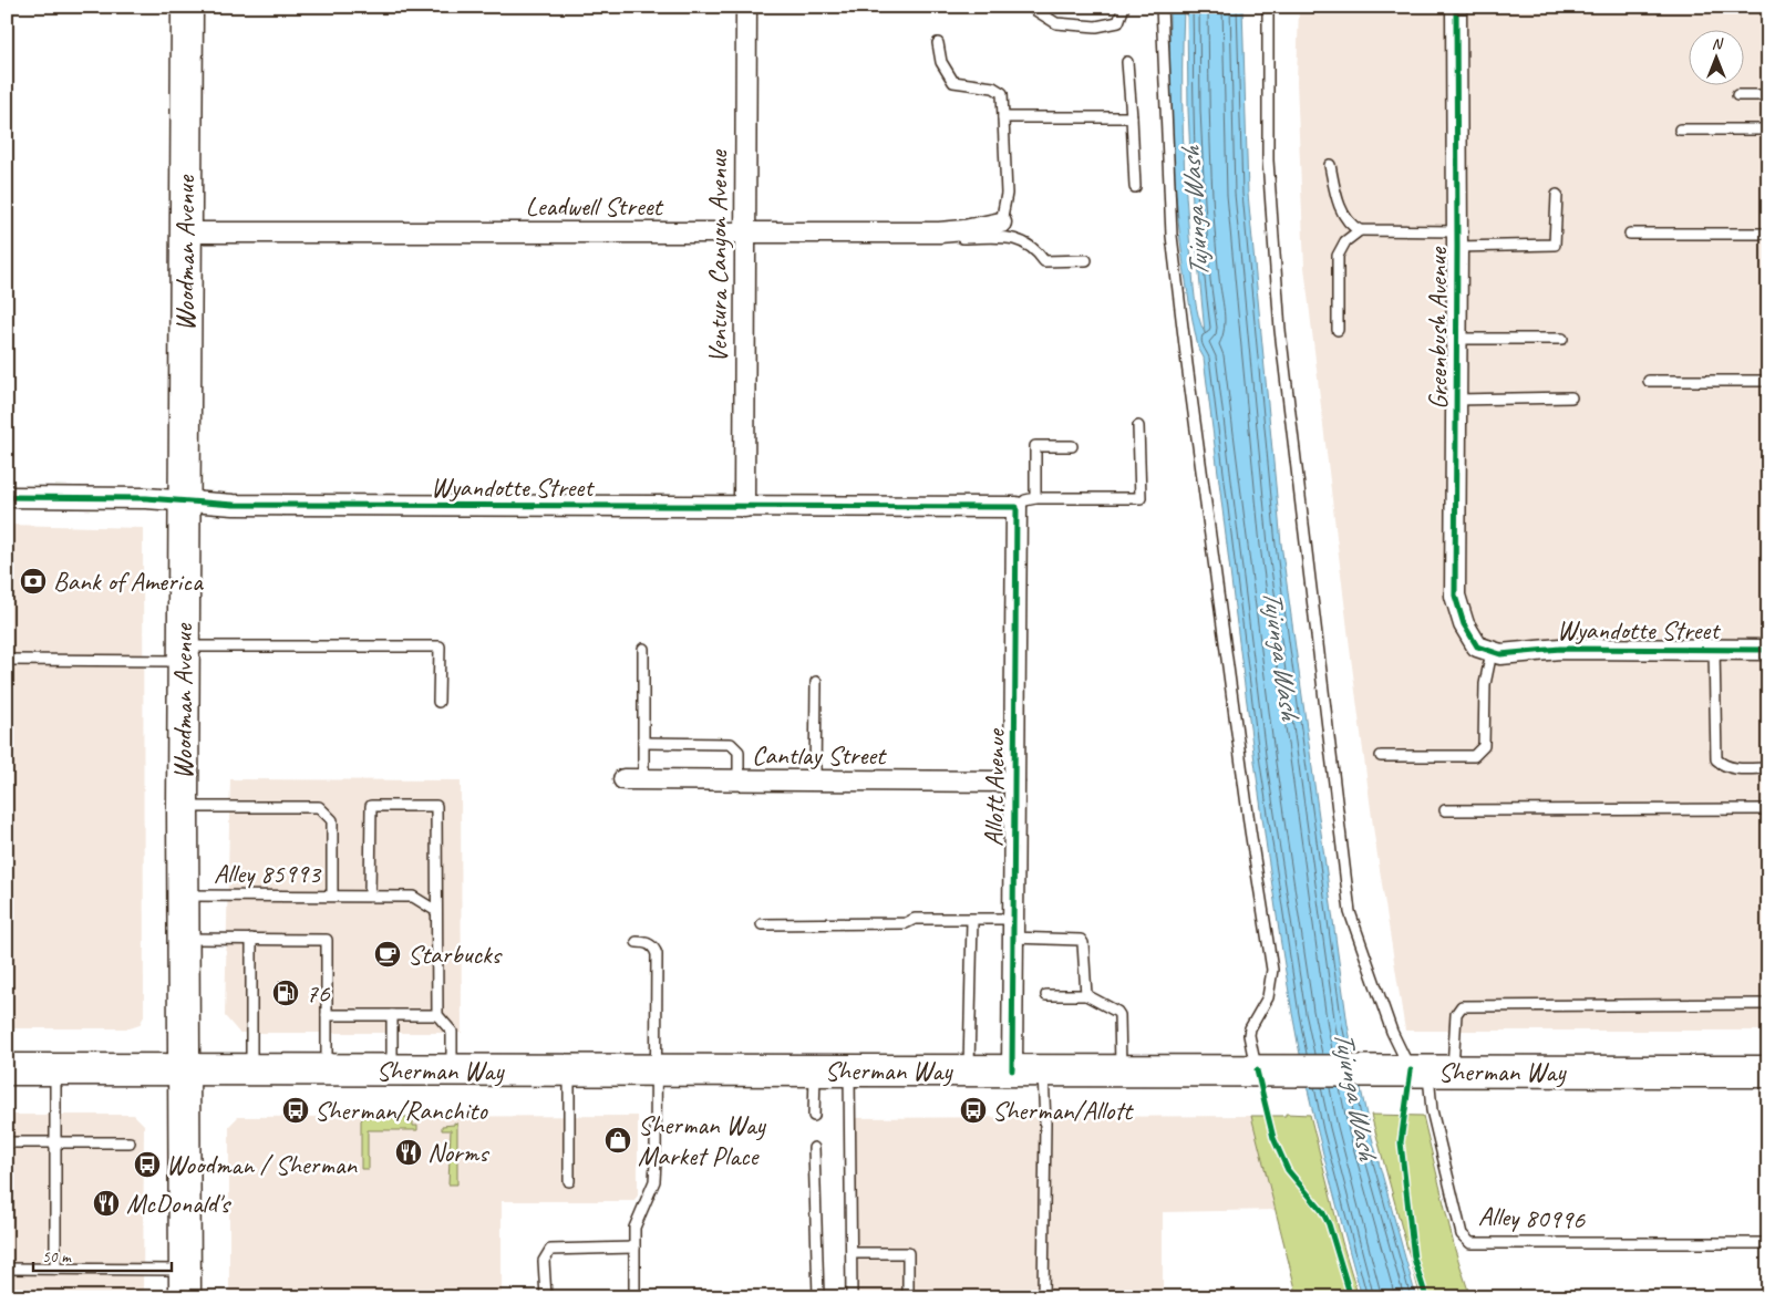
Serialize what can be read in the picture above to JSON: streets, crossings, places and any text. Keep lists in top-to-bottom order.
{
  "streets": {
    "main road": ["Woodman Avenue", "Sherman Way"],
    "street": [
      "Leadwell Street",
      "Ventura Canyon Avenue",
      "Greenbush Avenue",
      "Wyandotte Street",
      "Cantlay Street",
      "Allott Avenue"
    ],
    "lane": ["Alley 85993", "Alley 80996"]
  },
  "crossings": [
    ["Leadwell Street", "Woodman Avenue"],
    ["Leadwell Street", "Ventura Canyon Avenue"],
    ["Woodman Avenue", "Wyandotte Street"],
    ["Woodman Avenue", "Alley 85993"],
    ["Woodman Avenue", "Sherman Way"],
    ["Ventura Canyon Avenue", "Wyandotte Street"],
    ["Greenbush Avenue", "Wyandotte Street"],
    ["Wyandotte Street", "Allott Avenue"],
    ["Cantlay Street", "Allott Avenue"],
    ["Allott Avenue", "Sherman Way"],
    ["Sherman Way", "Alley 80996"]
  ],
  "water": ["Tujunga Wash"],
  "places": {
    "bank": ["Bank of America"],
    "cafe": ["Starbucks"],
    "fuel station": ["76"],
    "bus stop": ["Sherman/Ranchito", "Sherman/Allott", "Woodman / Sherman"],
    "shop": ["Sherman Way Market Place"],
    "restaurant": ["Norms", "McDonald's"]
  },
  "scale_bar": "50 m",
  "north": "top"
}
